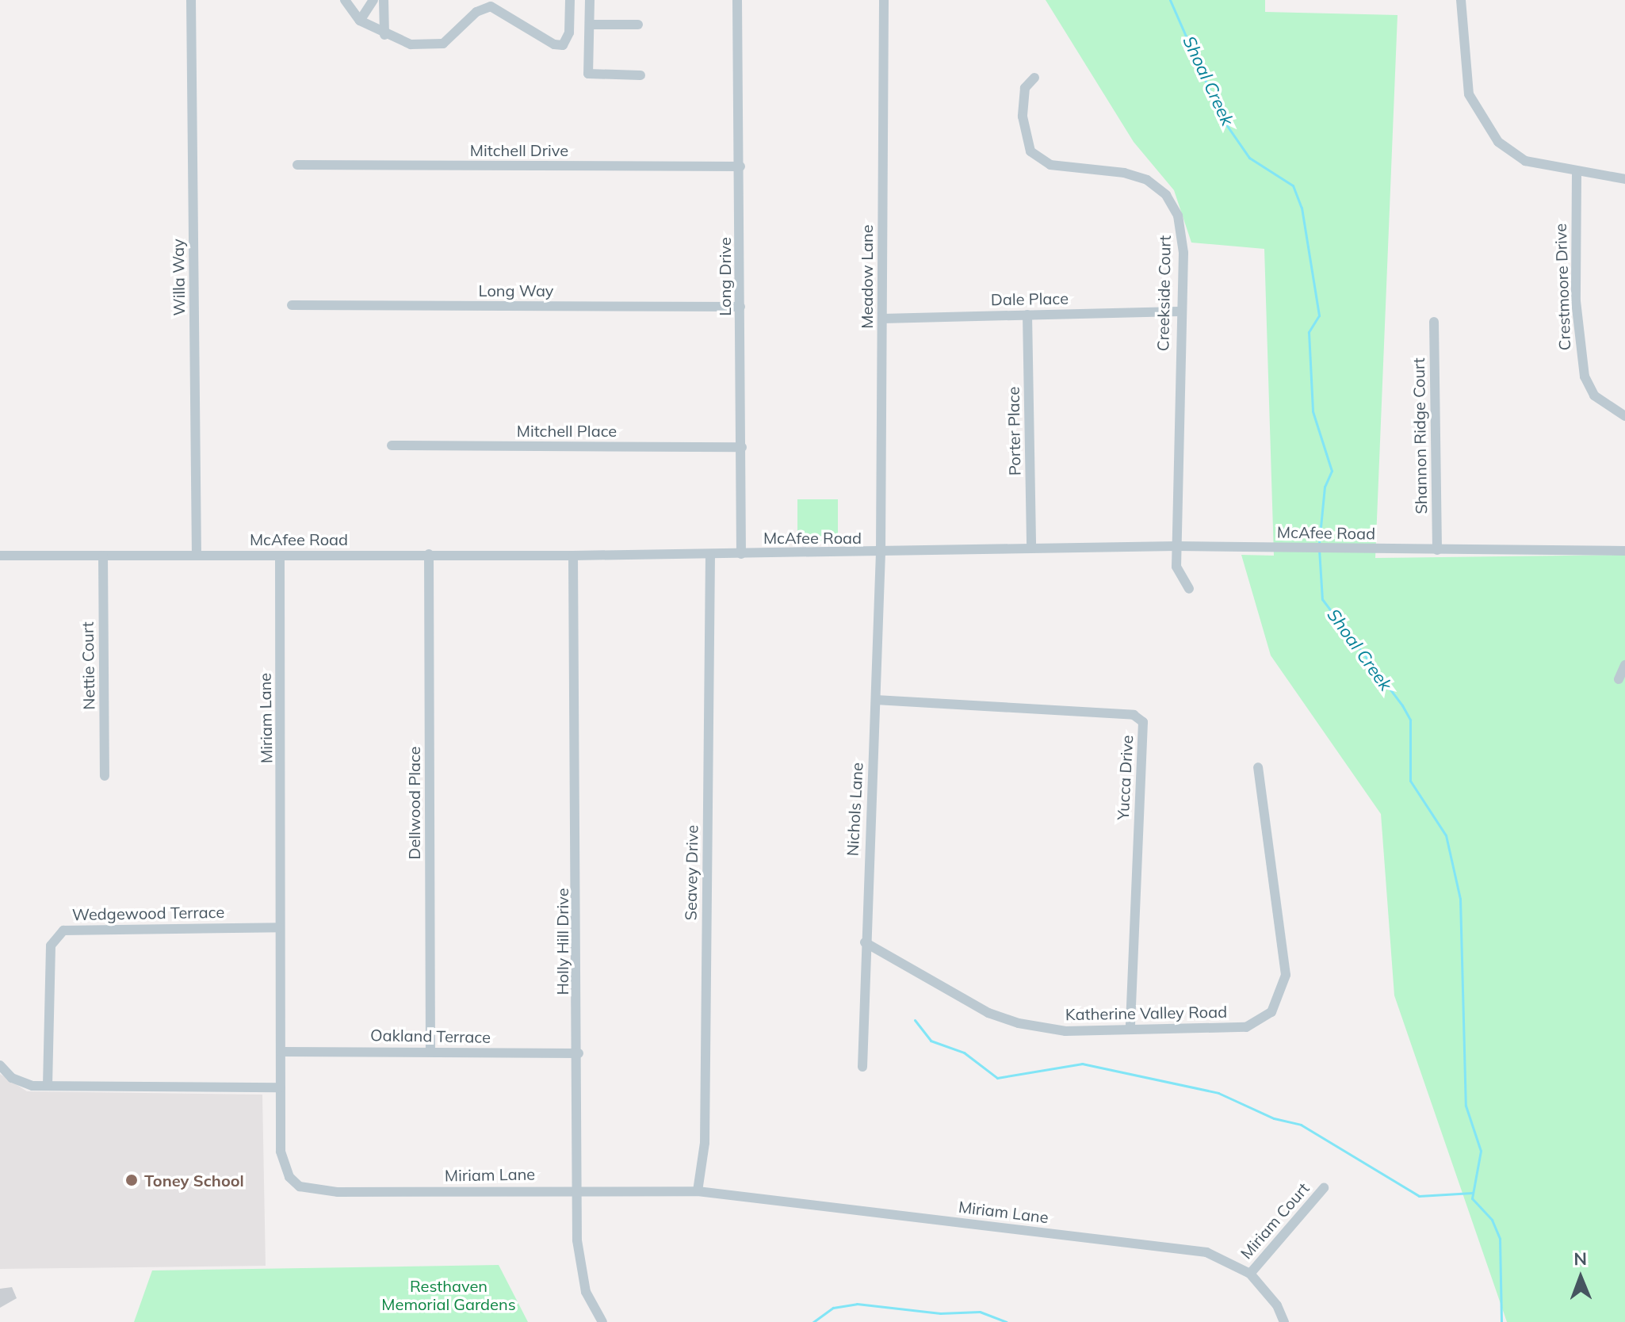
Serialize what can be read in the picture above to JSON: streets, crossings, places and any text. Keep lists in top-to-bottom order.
{
  "streets": {
    "street": [
      "Mitchell Drive",
      "Long Drive",
      "Meadow Lane",
      "Willa Way",
      "Crestmoore Drive",
      "Long Way",
      "Creekside Court",
      "Dale Place",
      "Mitchell Place",
      "Porter Place",
      "Shannon Ridge Court",
      "McAfee Road",
      "Nettie Court",
      "Miriam Lane",
      "Yucca Drive",
      "Dellwood Place",
      "Nichols Lane",
      "Seavey Drive",
      "Wedgewood Terrace",
      "Holly Hill Drive",
      "Katherine Valley Road",
      "Oakland Terrace",
      "Miriam Court"
    ]
  },
  "crossings": [
    ["Mitchell Drive", "Long Drive"],
    ["Long Drive", "Long Way"],
    ["Long Drive", "Mitchell Place"],
    ["Long Drive", "McAfee Road"],
    ["Meadow Lane", "Dale Place"],
    ["Meadow Lane", "McAfee Road"],
    ["Meadow Lane", "Nichols Lane"],
    ["Willa Way", "McAfee Road"],
    ["Creekside Court", "Dale Place"],
    ["Creekside Court", "McAfee Road"],
    ["Dale Place", "Porter Place"],
    ["Porter Place", "McAfee Road"],
    ["Shannon Ridge Court", "McAfee Road"],
    ["McAfee Road", "Nettie Court"],
    ["McAfee Road", "Miriam Lane"],
    ["McAfee Road", "Dellwood Place"],
    ["McAfee Road", "Nichols Lane"],
    ["McAfee Road", "Seavey Drive"],
    ["McAfee Road", "Holly Hill Drive"],
    ["Miriam Lane", "Seavey Drive"],
    ["Miriam Lane", "Wedgewood Terrace"],
    ["Miriam Lane", "Holly Hill Drive"],
    ["Miriam Lane", "Oakland Terrace"],
    ["Miriam Lane", "Miriam Court"],
    ["Yucca Drive", "Nichols Lane"],
    ["Yucca Drive", "Katherine Valley Road"],
    ["Dellwood Place", "Oakland Terrace"],
    ["Nichols Lane", "Katherine Valley Road"],
    ["Holly Hill Drive", "Oakland Terrace"]
  ],
  "water": ["Shoal Creek"],
  "parks": ["Resthaven Memorial Gardens"],
  "places": ["Toney School"],
  "north": "top"
}
